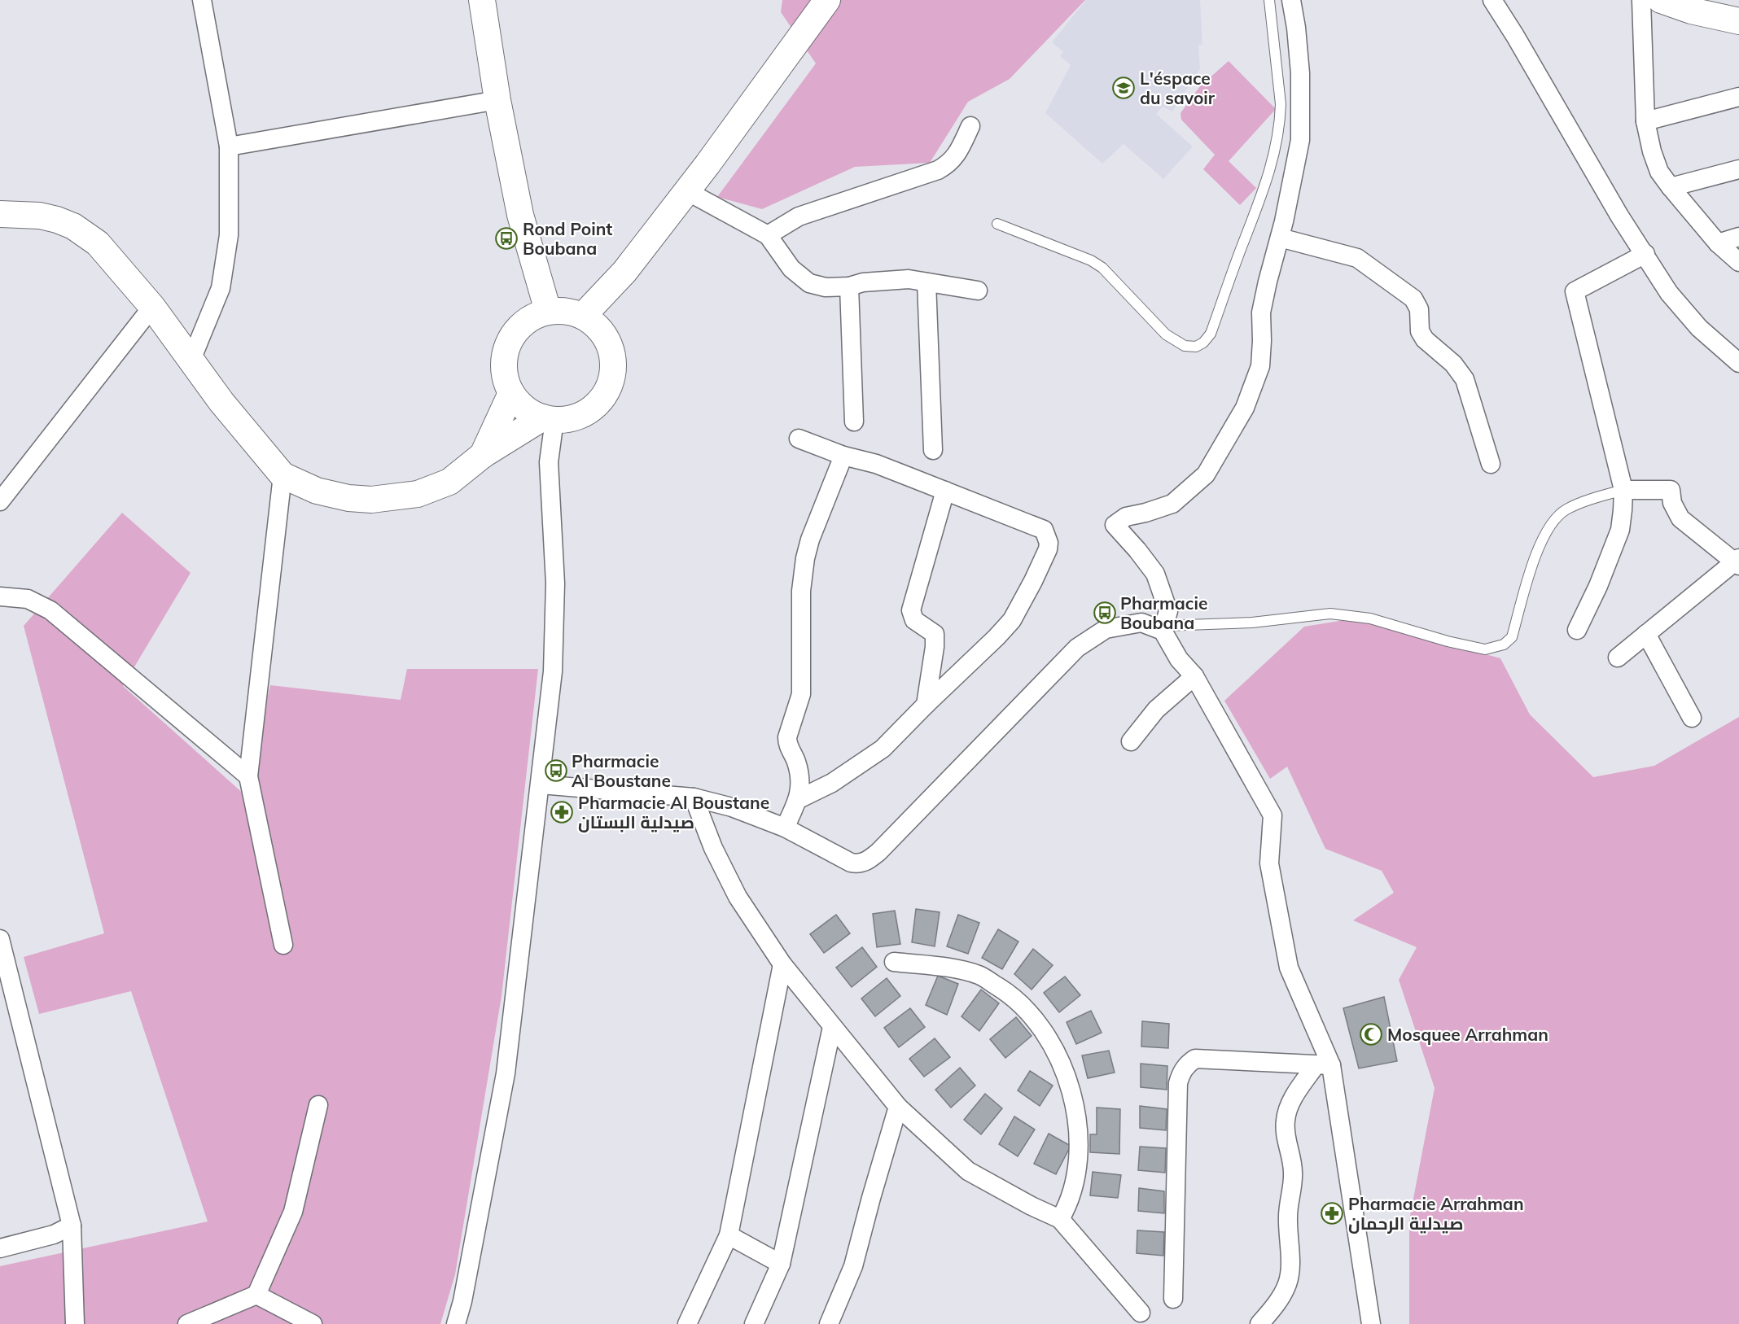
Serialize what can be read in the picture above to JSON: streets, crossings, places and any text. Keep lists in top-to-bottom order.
{
  "places": {
    "school or university": ["L'éspace du savoir"],
    "bus stop": ["Rond Point Boubana", "Pharmacie Boubana", "Pharmacie Al Boustane"],
    "pharmacy": ["Pharmacie Al Boustane صيدلية البستان", "Pharmacie Arrahman صيدلية الرحمان"],
    "mosque": ["Mosquee Arrahman"]
  }
}
